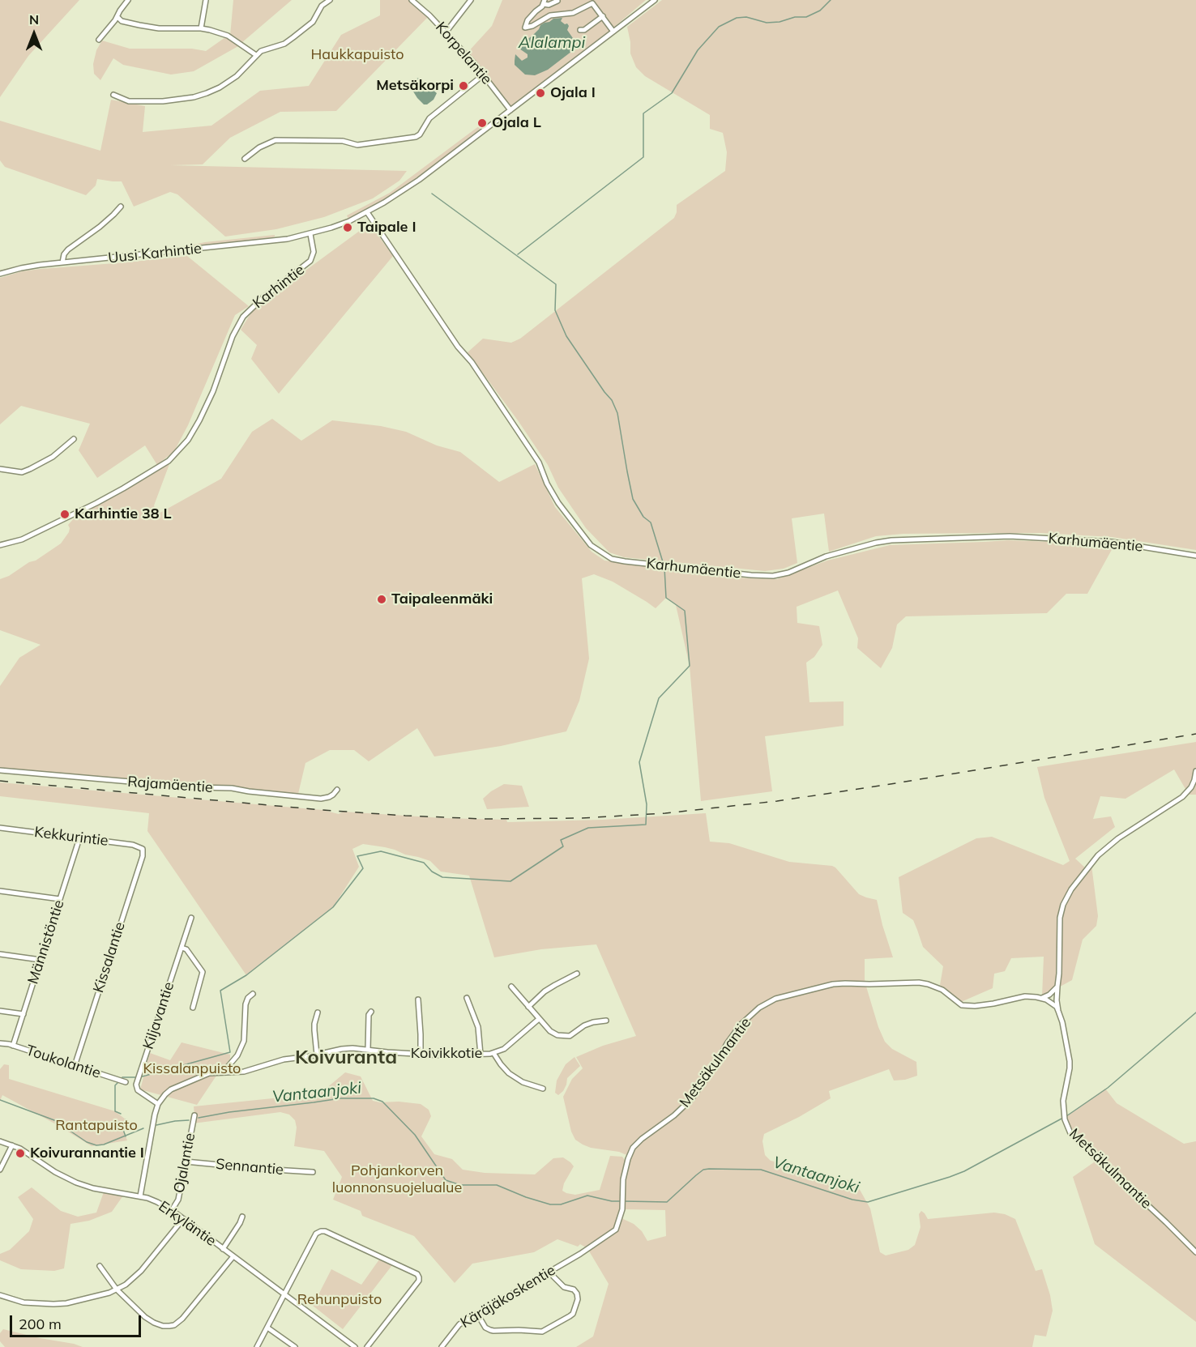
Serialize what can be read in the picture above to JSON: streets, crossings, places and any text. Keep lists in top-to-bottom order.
{
  "streets": {
    "street": [
      "Korpelantie",
      "Uusi Karhintie",
      "Karhintie",
      "Karhumäentie",
      "Rajamäentie",
      "Kekkurintie",
      "Männistöntie",
      "Kissalantie",
      "Kiljavantie",
      "Koivikkotie",
      "Toukolantie",
      "Metsäkulmantie",
      "Ojalantie",
      "Sennantie",
      "Erkyläntie",
      "Käräjäkoskentie"
    ]
  },
  "crossings": [
    ["Uusi Karhintie", "Karhintie"],
    ["Kekkurintie", "Männistöntie"],
    ["Kekkurintie", "Kissalantie"],
    ["Männistöntie", "Toukolantie"],
    ["Kissalantie", "Toukolantie"],
    ["Kiljavantie", "Koivikkotie"],
    ["Metsäkulmantie", "Käräjäkoskentie"],
    ["Ojalantie", "Sennantie"],
    ["Ojalantie", "Erkyläntie"]
  ],
  "districts": ["Koivuranta"],
  "water": ["Alalampi", "Vantaanjoki"],
  "parks": [
    "Haukkapuisto",
    "Kissalanpuisto",
    "Rantapuisto",
    "Pohjankorven luonnonsuojelualue",
    "Rehunpuisto"
  ],
  "places": [
    "Metsäkorpi",
    "Ojala I",
    "Ojala L",
    "Taipale I",
    "Karhintie 38 L",
    "Taipaleenmäki",
    "Koivurannantie I"
  ],
  "scale_bar": "200 m",
  "north": "top"
}
